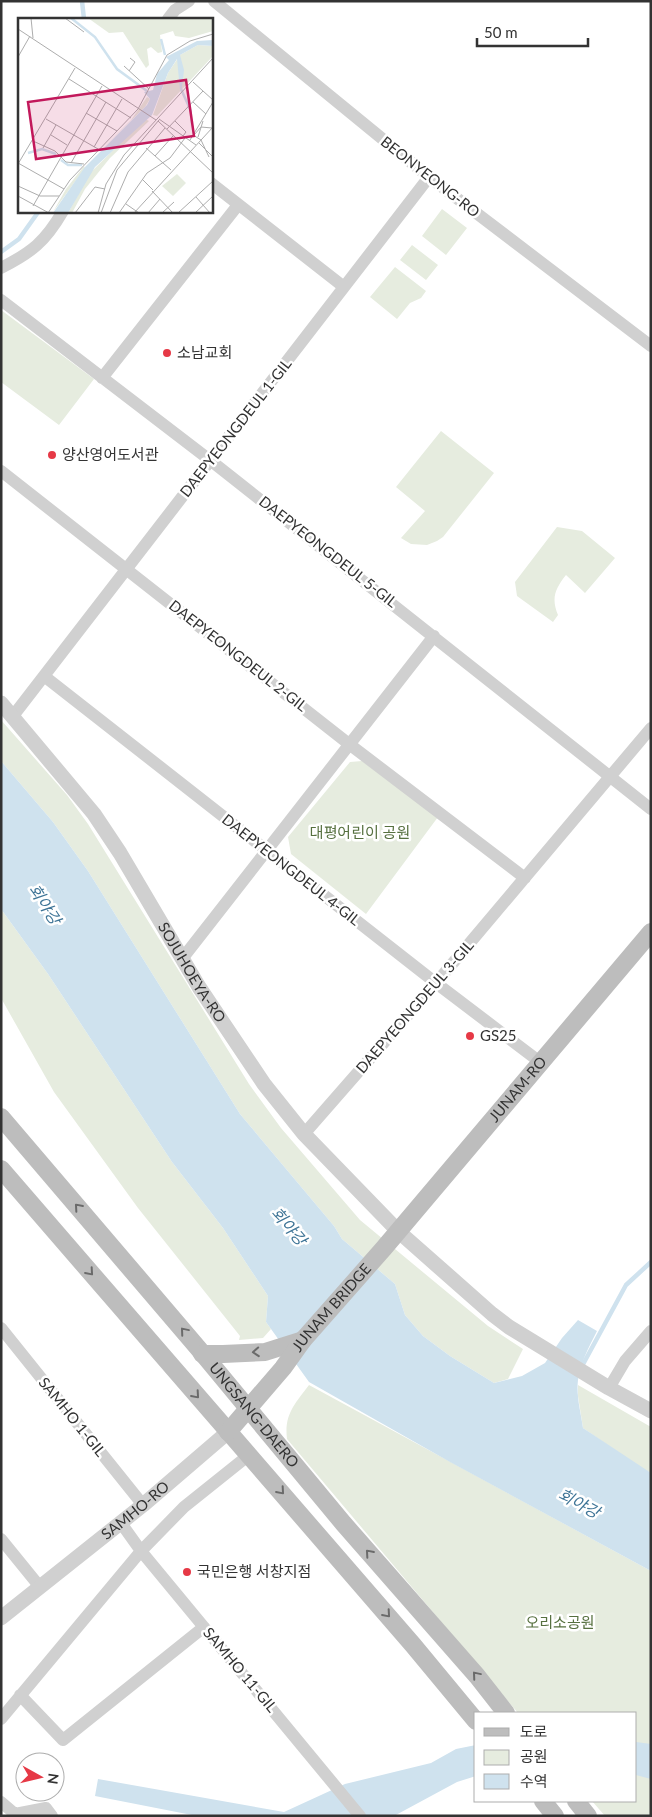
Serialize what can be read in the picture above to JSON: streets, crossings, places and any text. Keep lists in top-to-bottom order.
{
  "streets": {
    "main road": ["JUNAM-RO", "JUNAM BRIDGE", "UNGSANG-DAERO"],
    "street": [
      "BEONYEONG-RO",
      "DAEPYEONGDEUL 1-GIL",
      "DAEPYEONGDEUL 5-GIL",
      "DAEPYEONGDEUL 2-GIL",
      "DAEPYEONGDEUL 4-GIL",
      "SOJUHOEYA-RO",
      "DAEPYEONGDEUL 3-GIL",
      "SAMHO 1-GIL",
      "SAMHO-RO",
      "SAMHO 11-GIL"
    ]
  },
  "crossings": [
    ["BEONYEONG-RO", "DAEPYEONGDEUL 1-GIL"],
    ["DAEPYEONGDEUL 1-GIL", "DAEPYEONGDEUL 5-GIL"],
    ["DAEPYEONGDEUL 1-GIL", "DAEPYEONGDEUL 2-GIL"],
    ["DAEPYEONGDEUL 1-GIL", "DAEPYEONGDEUL 4-GIL"],
    ["DAEPYEONGDEUL 1-GIL", "SOJUHOEYA-RO"],
    ["DAEPYEONGDEUL 5-GIL", "DAEPYEONGDEUL 3-GIL"],
    ["DAEPYEONGDEUL 4-GIL", "DAEPYEONGDEUL 3-GIL"],
    ["DAEPYEONGDEUL 4-GIL", "JUNAM-RO"],
    ["SOJUHOEYA-RO", "DAEPYEONGDEUL 3-GIL"],
    ["SOJUHOEYA-RO", "JUNAM-RO"],
    ["JUNAM-RO", "JUNAM BRIDGE"],
    ["JUNAM BRIDGE", "UNGSANG-DAERO"],
    ["JUNAM BRIDGE", "SAMHO-RO"],
    ["UNGSANG-DAERO", "SAMHO-RO"],
    ["SAMHO 1-GIL", "SAMHO-RO"],
    ["SAMHO-RO", "SAMHO 11-GIL"]
  ],
  "water": ["회야강"],
  "parks": ["대평어린이 공원", "오리소공원"],
  "places": [
    "소남교회",
    "양산영어도서관",
    "GS25",
    "국민은행 서창지점"
  ],
  "legend": ["도로", "공원", "수역"],
  "scale_bar": "50 m",
  "north": "right"
}
